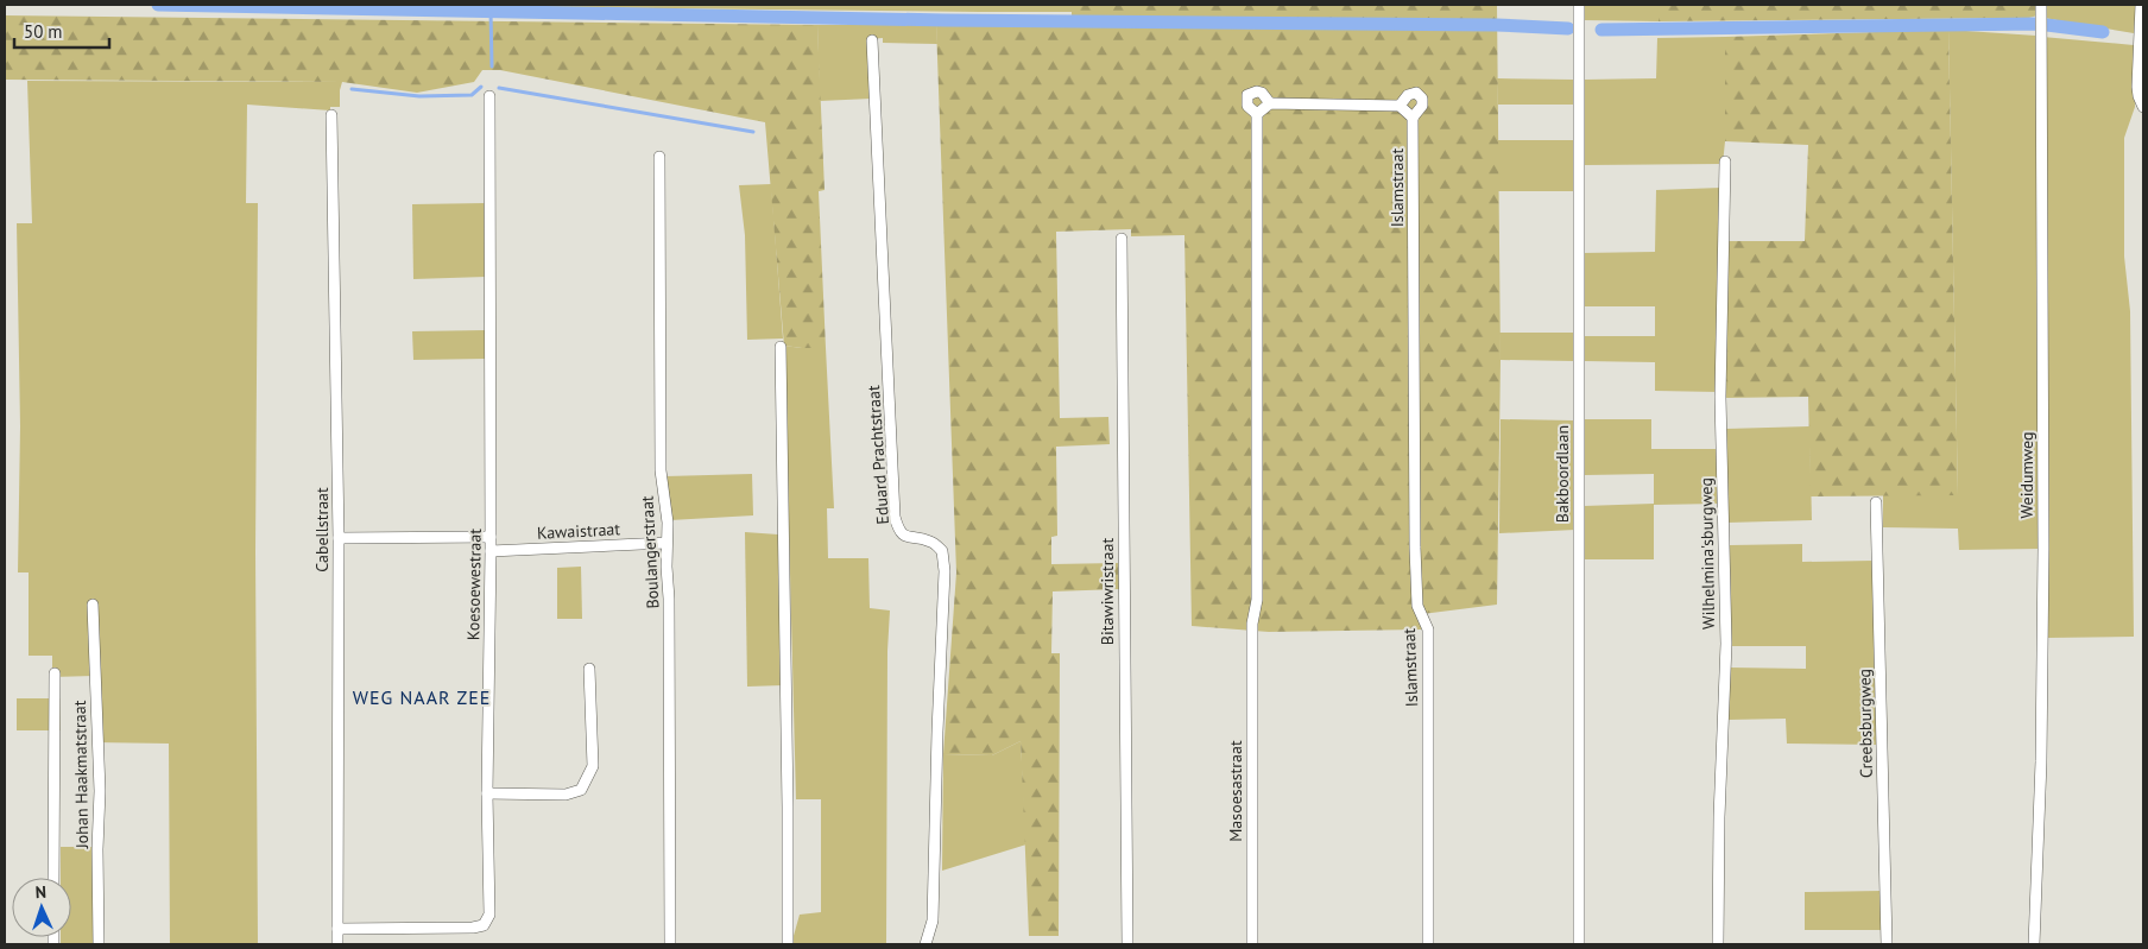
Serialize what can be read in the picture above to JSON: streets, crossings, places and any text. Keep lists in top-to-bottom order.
{
  "streets": {
    "street": [
      "Islamstraat",
      "Eduard Prachtstraat",
      "Bakboordlaan",
      "Weidumweg",
      "Cabellstraat",
      "Kawaistraat",
      "Boulangerstraat",
      "Wilhelmina'sburgweg",
      "Koesoewestraat",
      "Bitawiwristraat",
      "Creebsburgweg",
      "Johan Haakmatstraat",
      "Masoesastraat"
    ]
  },
  "crossings": [
    ["Cabellstraat", "Koesoewestraat"],
    ["Kawaistraat", "Boulangerstraat"],
    ["Kawaistraat", "Koesoewestraat"]
  ],
  "districts": ["WEG NAAR ZEE"],
  "scale_bar": "50 m",
  "north": "top"
}
